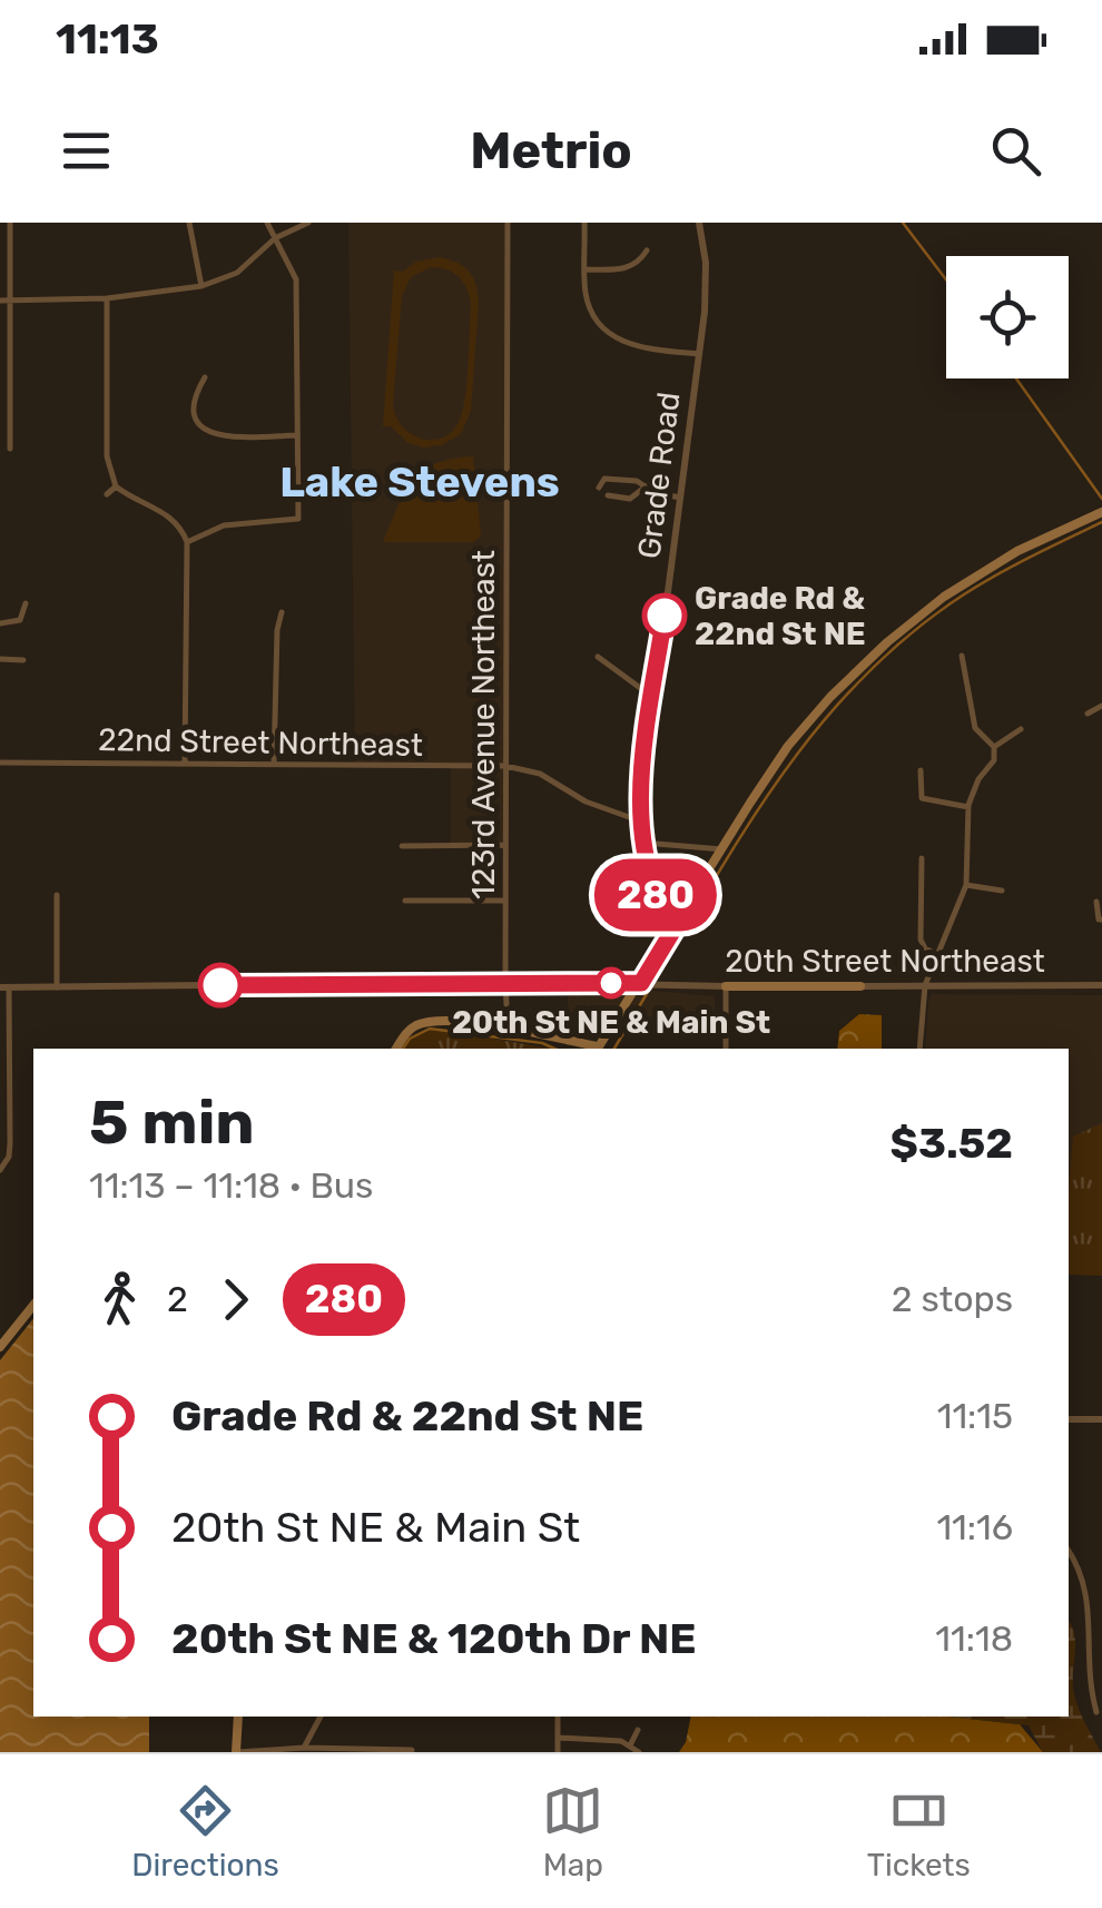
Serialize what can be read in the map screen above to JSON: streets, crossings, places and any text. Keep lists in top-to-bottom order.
{
  "streets": {
    "main road": ["20th Street Northeast"],
    "street": ["Grade Road", "123rd Avenue Northeast", "22nd Street Northeast"]
  },
  "crossings": [
    ["Grade Road", "22nd Street Northeast"],
    ["123rd Avenue Northeast", "22nd Street Northeast"],
    ["123rd Avenue Northeast", "20th Street Northeast"]
  ],
  "districts": ["Lake Stevens"],
  "places": ["Grade Rd & 22nd St NE", "20th St NE & Main St"],
  "lines": ["bus line 280"],
  "page": {
    "status": "11:13",
    "header": "Metrio",
    "on_map": "280",
    "heading": ["5 min", "11:13 – 11:18 · Bus", "$3.52"],
    "legs": ["2", "280", "2 stops"],
    "list": [
      {
        "name": "Grade Rd & 22nd St NE",
        "value": "11:15"
      },
      {
        "name": "20th St NE & Main St",
        "value": "11:16"
      },
      {
        "name": "20th St NE & 120th Dr NE",
        "value": "11:18"
      }
    ],
    "tabs": ["Directions", "Map", "Tickets"]
  }
}
